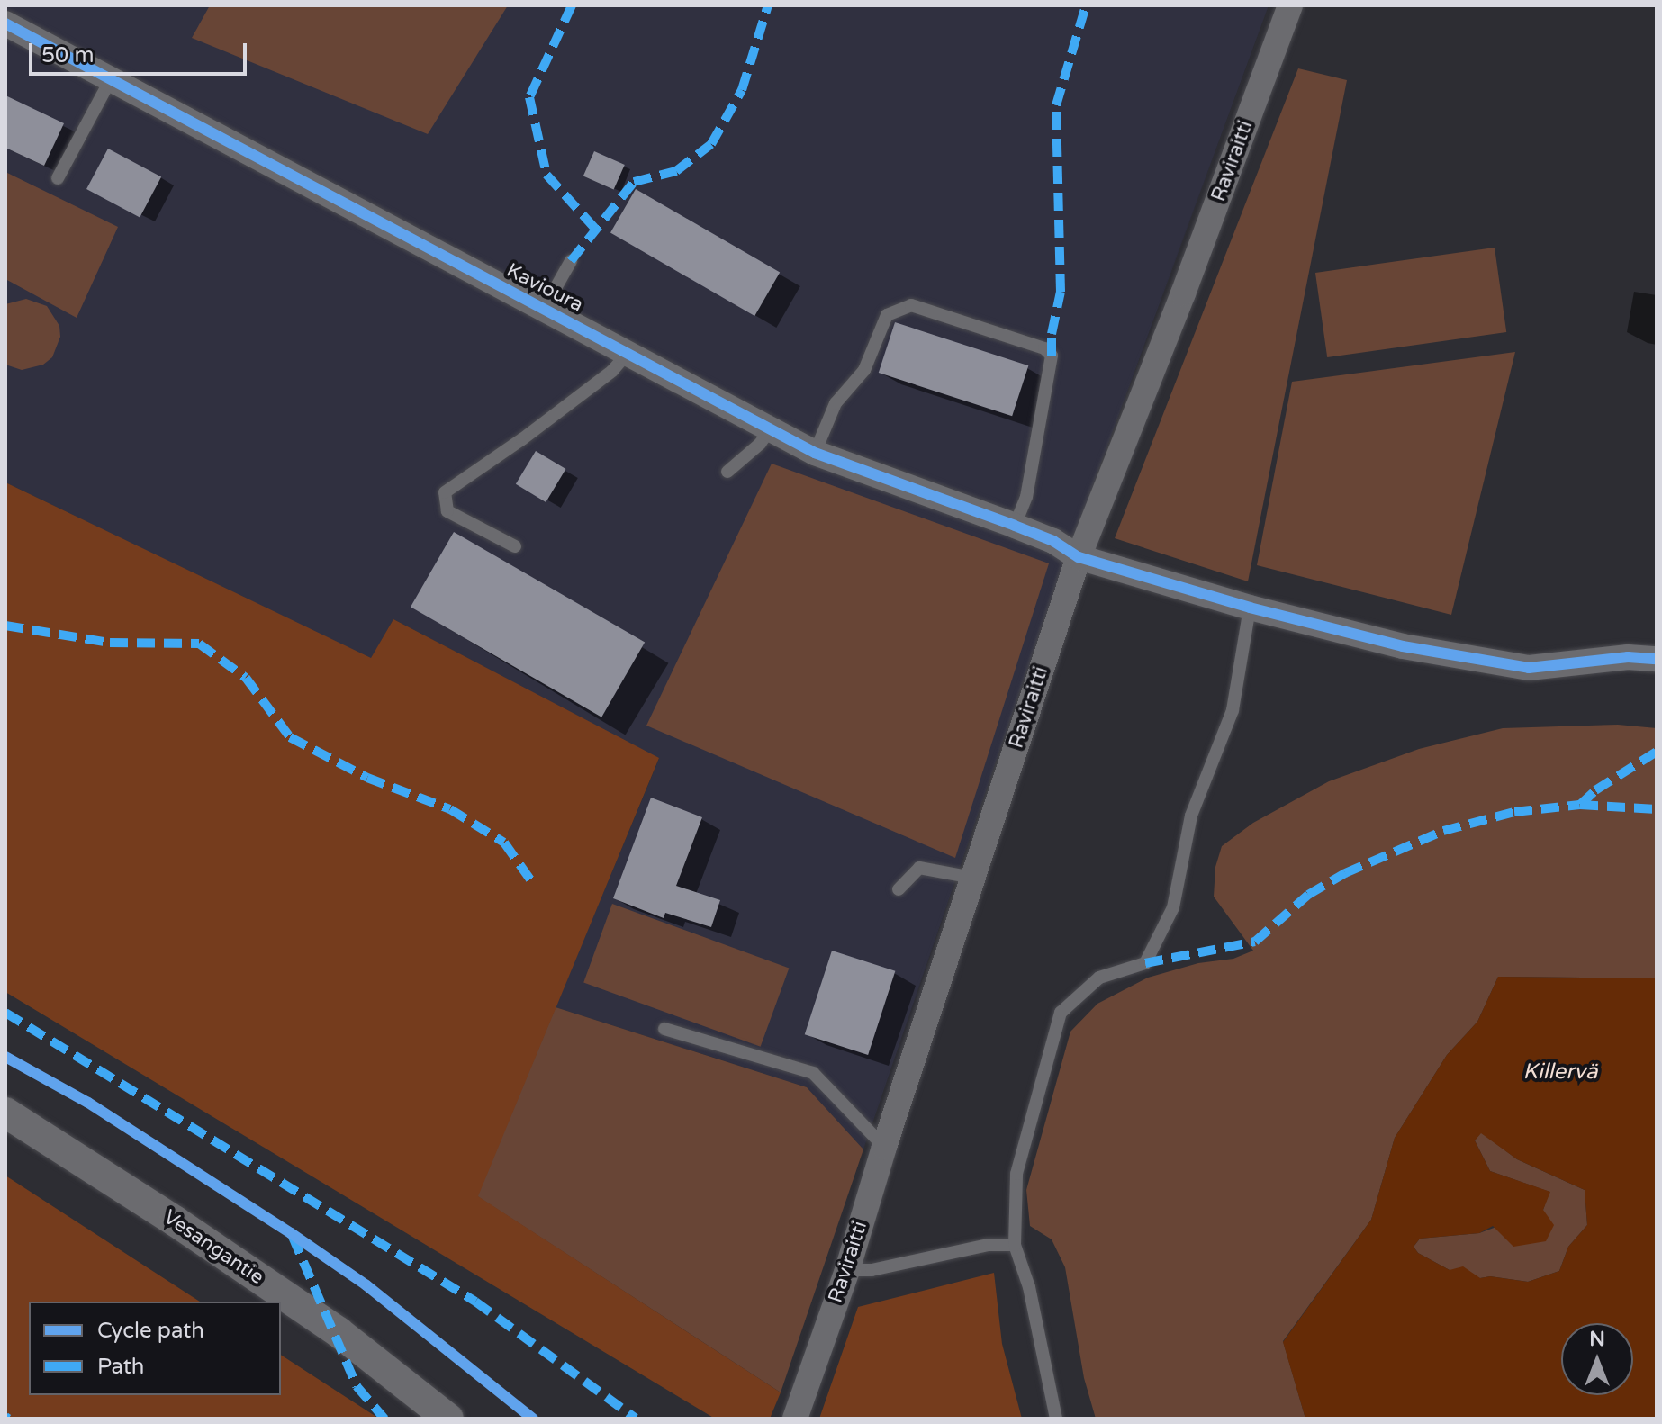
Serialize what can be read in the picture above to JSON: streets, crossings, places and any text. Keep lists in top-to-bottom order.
{
  "streets": {
    "street": ["Raviraitti", "Kavioura", "Vesangantie"]
  },
  "crossings": [
    ["Raviraitti", "Kavioura"]
  ],
  "water": ["Killervä"],
  "legend": ["Cycle path", "Path"],
  "scale_bar": "50 m",
  "north": "top"
}
